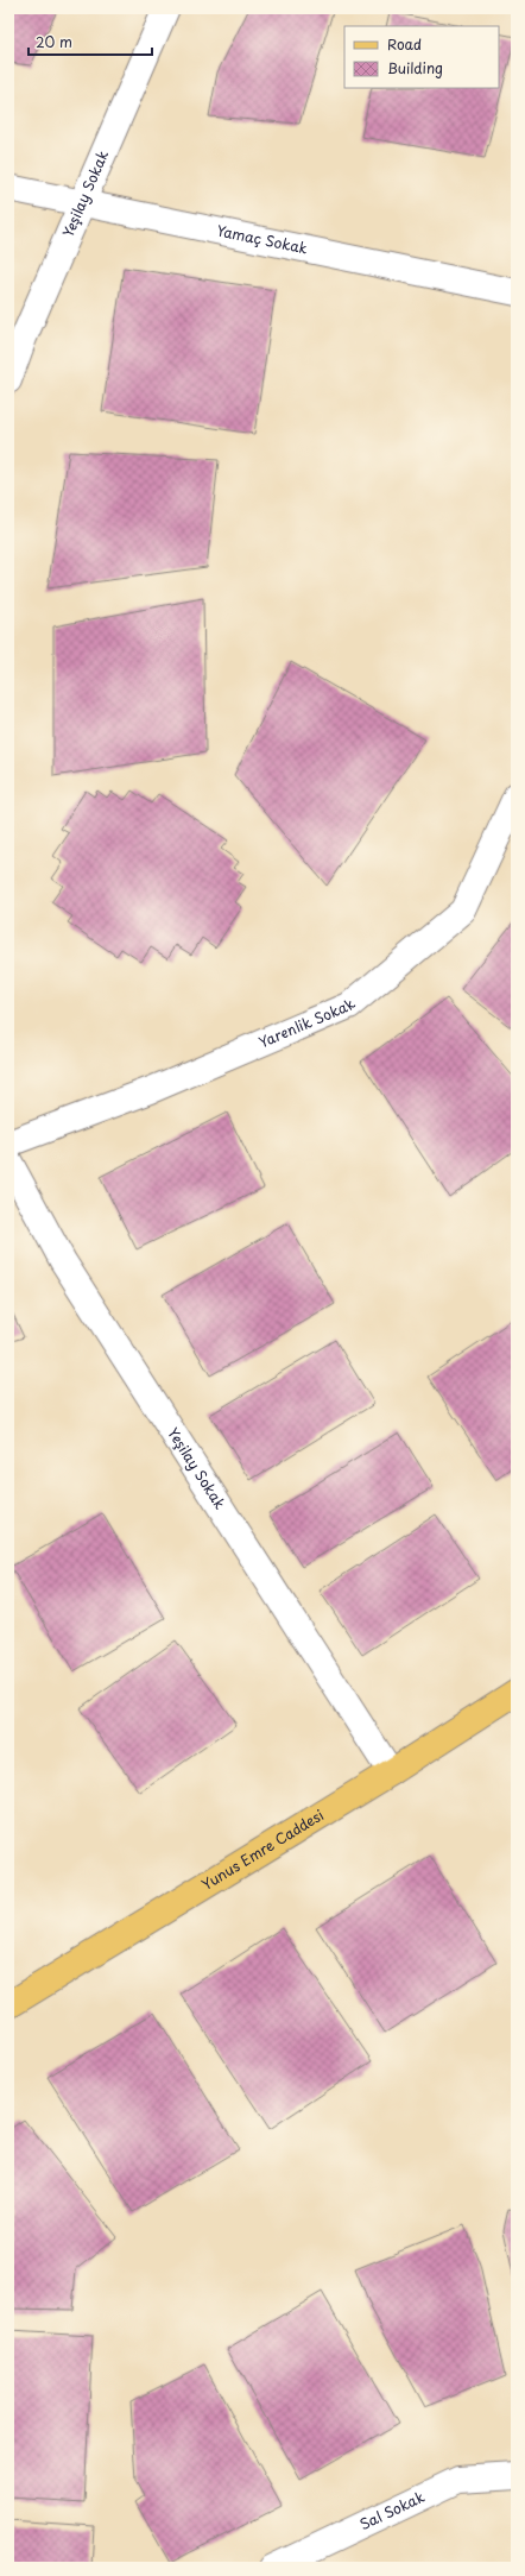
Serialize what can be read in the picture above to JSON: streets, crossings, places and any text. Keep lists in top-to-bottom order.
{
  "streets": {
    "main road": ["Yunus Emre Caddesi"],
    "street": [
      "Yeşilay Sokak",
      "Yamaç Sokak",
      "Yarenlik Sokak",
      "Sal Sokak"
    ]
  },
  "crossings": [
    ["Yeşilay Sokak", "Yamaç Sokak"],
    ["Yeşilay Sokak", "Yunus Emre Caddesi"]
  ],
  "legend": ["Road", "Building"],
  "scale_bar": "20 m"
}
